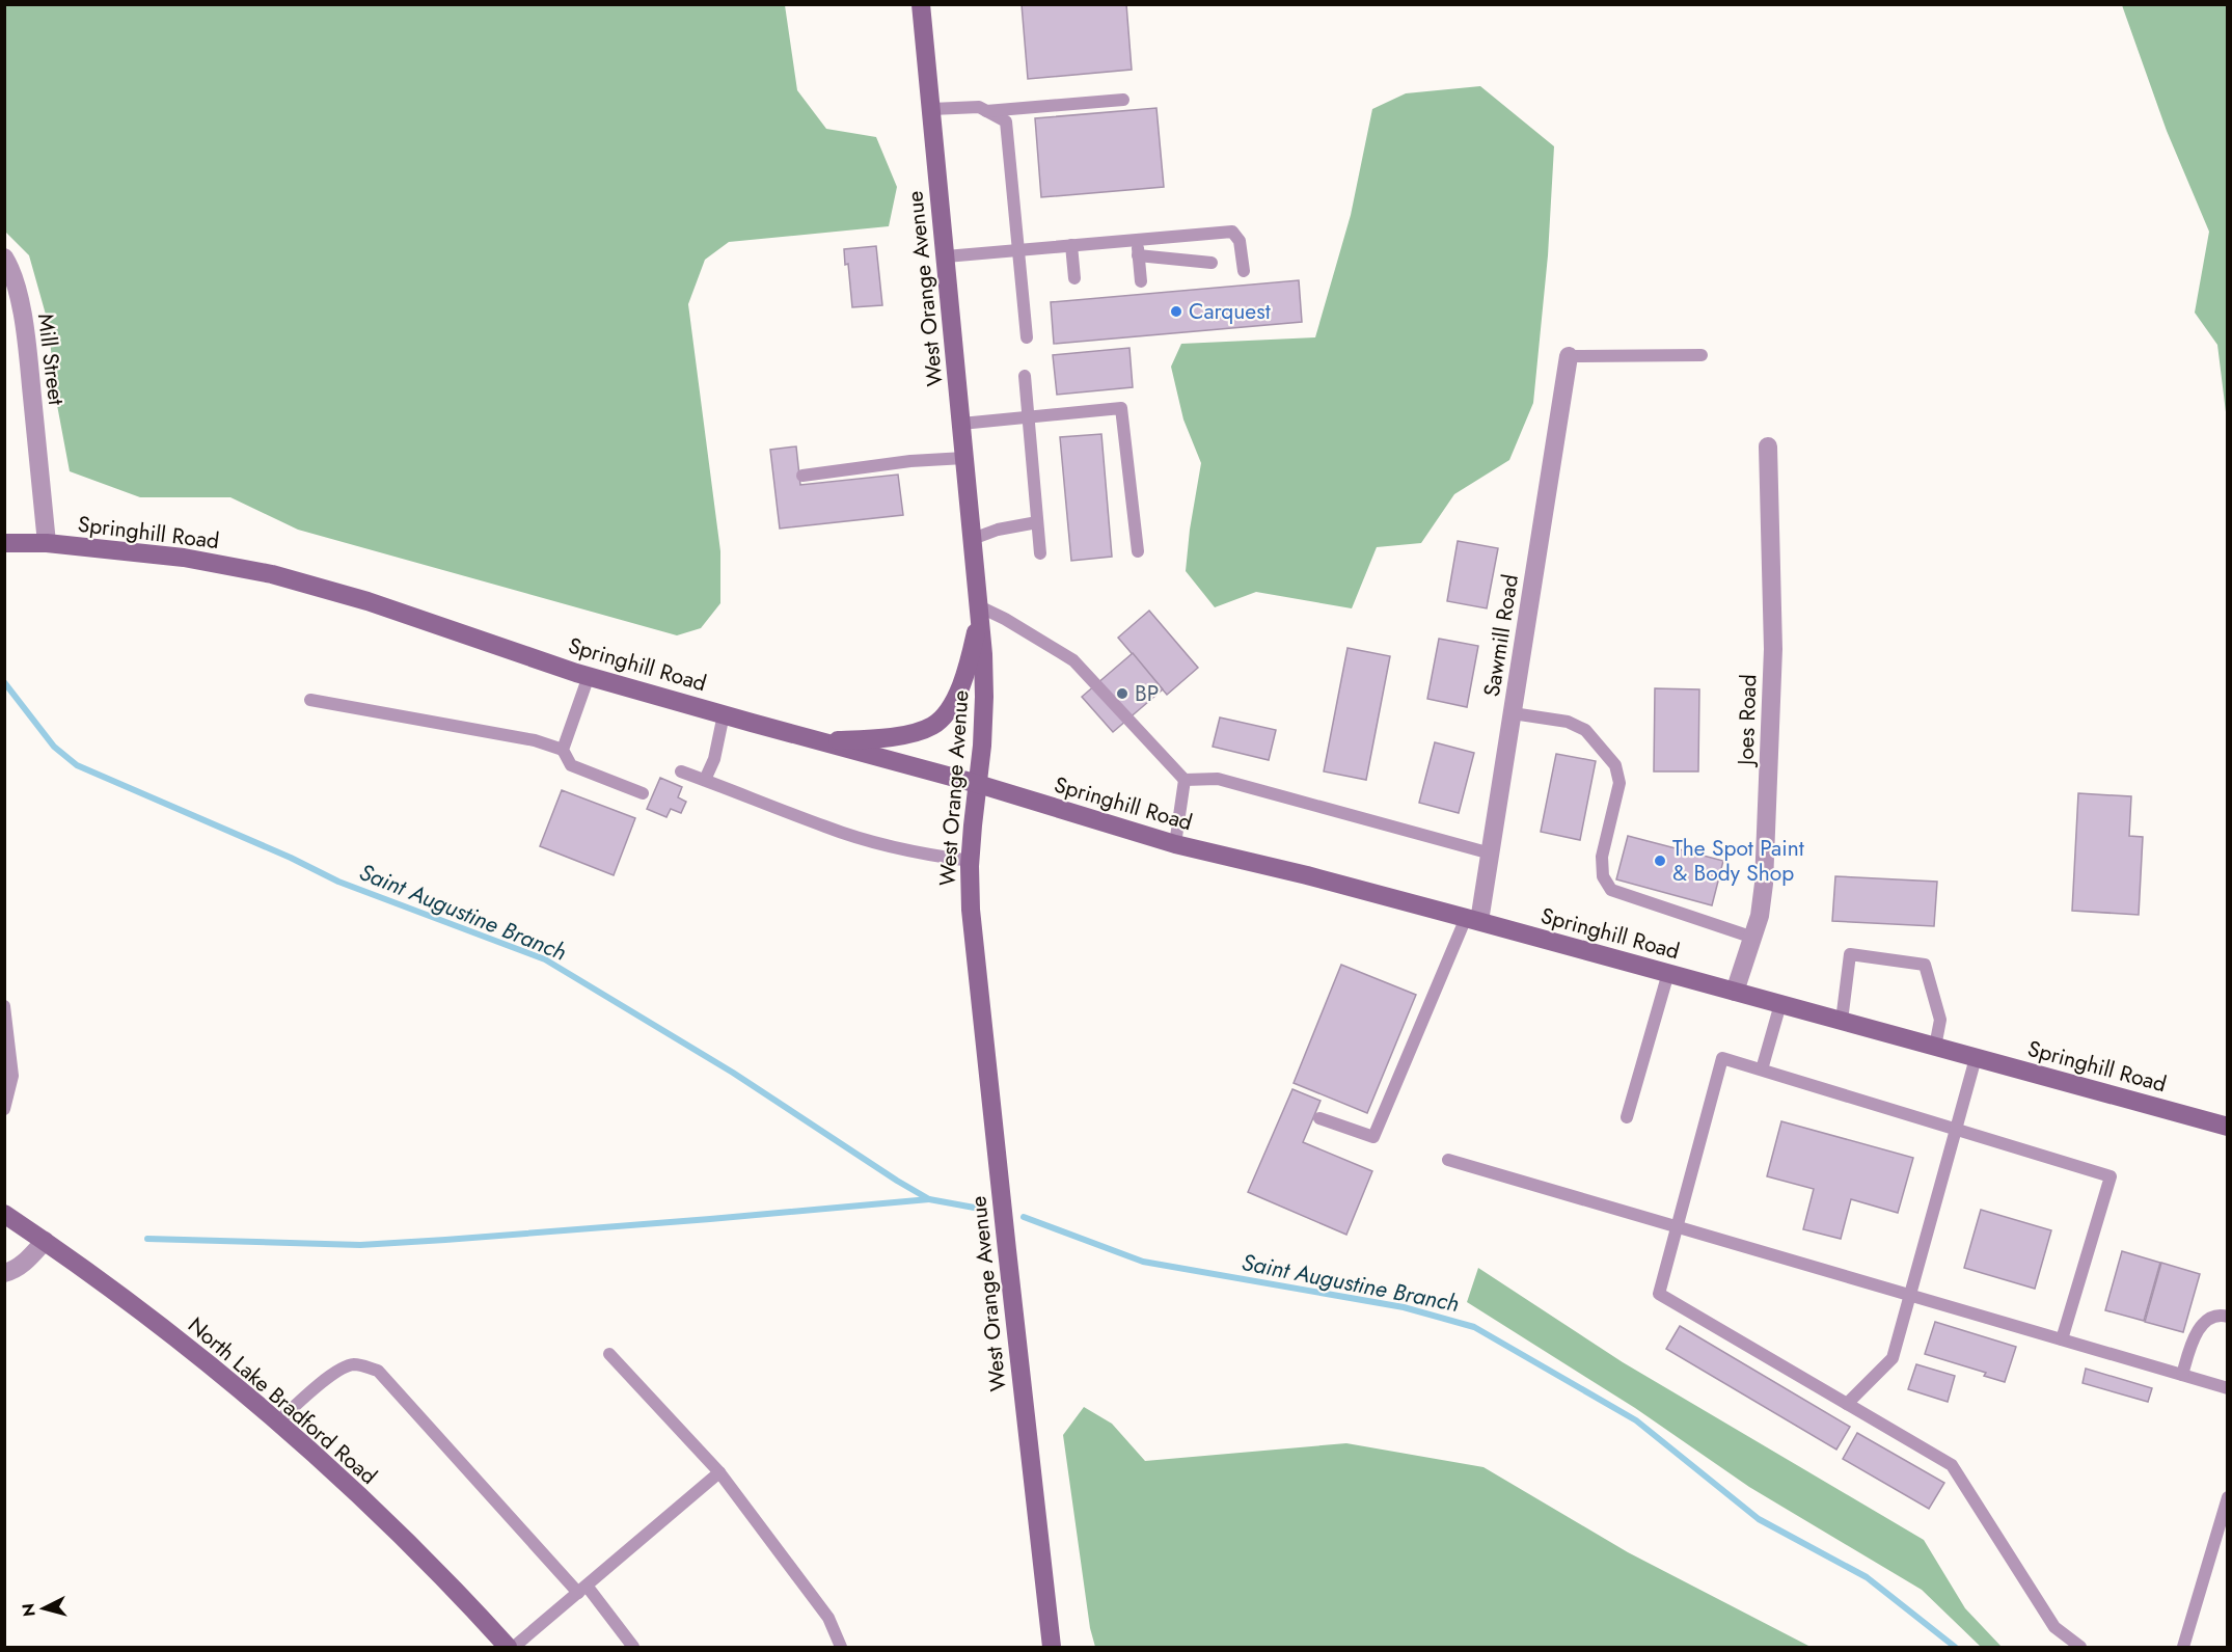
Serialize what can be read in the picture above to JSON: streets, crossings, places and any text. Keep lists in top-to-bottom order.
{
  "streets": {
    "main road": ["West Orange Avenue", "Springhill Road", "North Lake Bradford Road"],
    "street": ["Mill Street", "Sawmill Road", "Joes Road"]
  },
  "crossings": [
    ["West Orange Avenue", "Springhill Road"],
    ["Mill Street", "Springhill Road"],
    ["Springhill Road", "Sawmill Road"],
    ["Springhill Road", "Joes Road"]
  ],
  "water": ["Saint Augustine Branch"],
  "places": ["Carquest", "BP", "The Spot Paint & Body Shop"],
  "north": "left"
}
